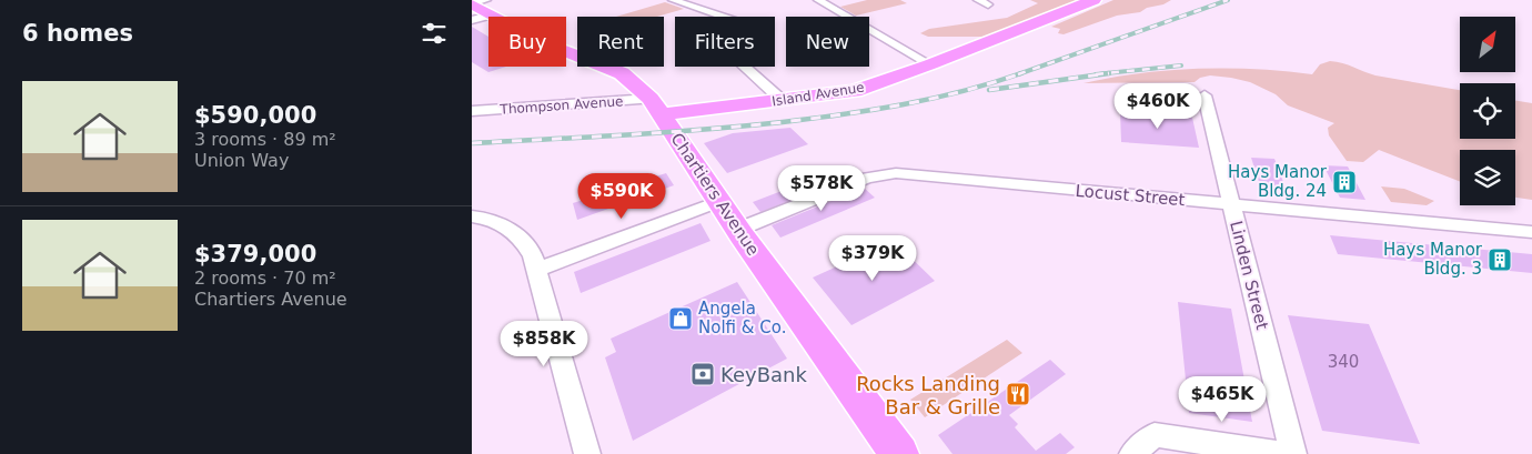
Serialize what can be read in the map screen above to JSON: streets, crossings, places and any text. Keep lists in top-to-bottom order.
{
  "streets": {
    "main road": ["Island Avenue", "Chartiers Avenue"],
    "street": ["Thompson Avenue", "Locust Street", "Linden Street"]
  },
  "crossings": [
    ["Island Avenue", "Thompson Avenue"],
    ["Island Avenue", "Chartiers Avenue"],
    ["Thompson Avenue", "Chartiers Avenue"],
    ["Chartiers Avenue", "Locust Street"],
    ["Locust Street", "Linden Street"]
  ],
  "places": {
    "building": ["Hays Manor Bldg. 24", "Hays Manor Bldg. 3"],
    "shop": ["Angela Nolfi & Co."],
    "bank": ["KeyBank"],
    "restaurant": ["Rocks Landing Bar & Grille"]
  },
  "house_numbers": ["340"],
  "north": "top right",
  "page": {
    "heading": "6 homes",
    "chip": [
      "Buy",
      "Rent",
      "Filters",
      "New"
    ],
    "list": [
      {
        "name": "$590,000",
        "note": "3 rooms · 89 m² · Union Way"
      },
      {
        "name": "$379,000",
        "note": "2 rooms · 70 m² · Chartiers Avenue"
      }
    ],
    "price": [
      "$460K",
      "$578K",
      "$590K",
      "$379K",
      "$858K",
      "$465K"
    ]
  }
}
